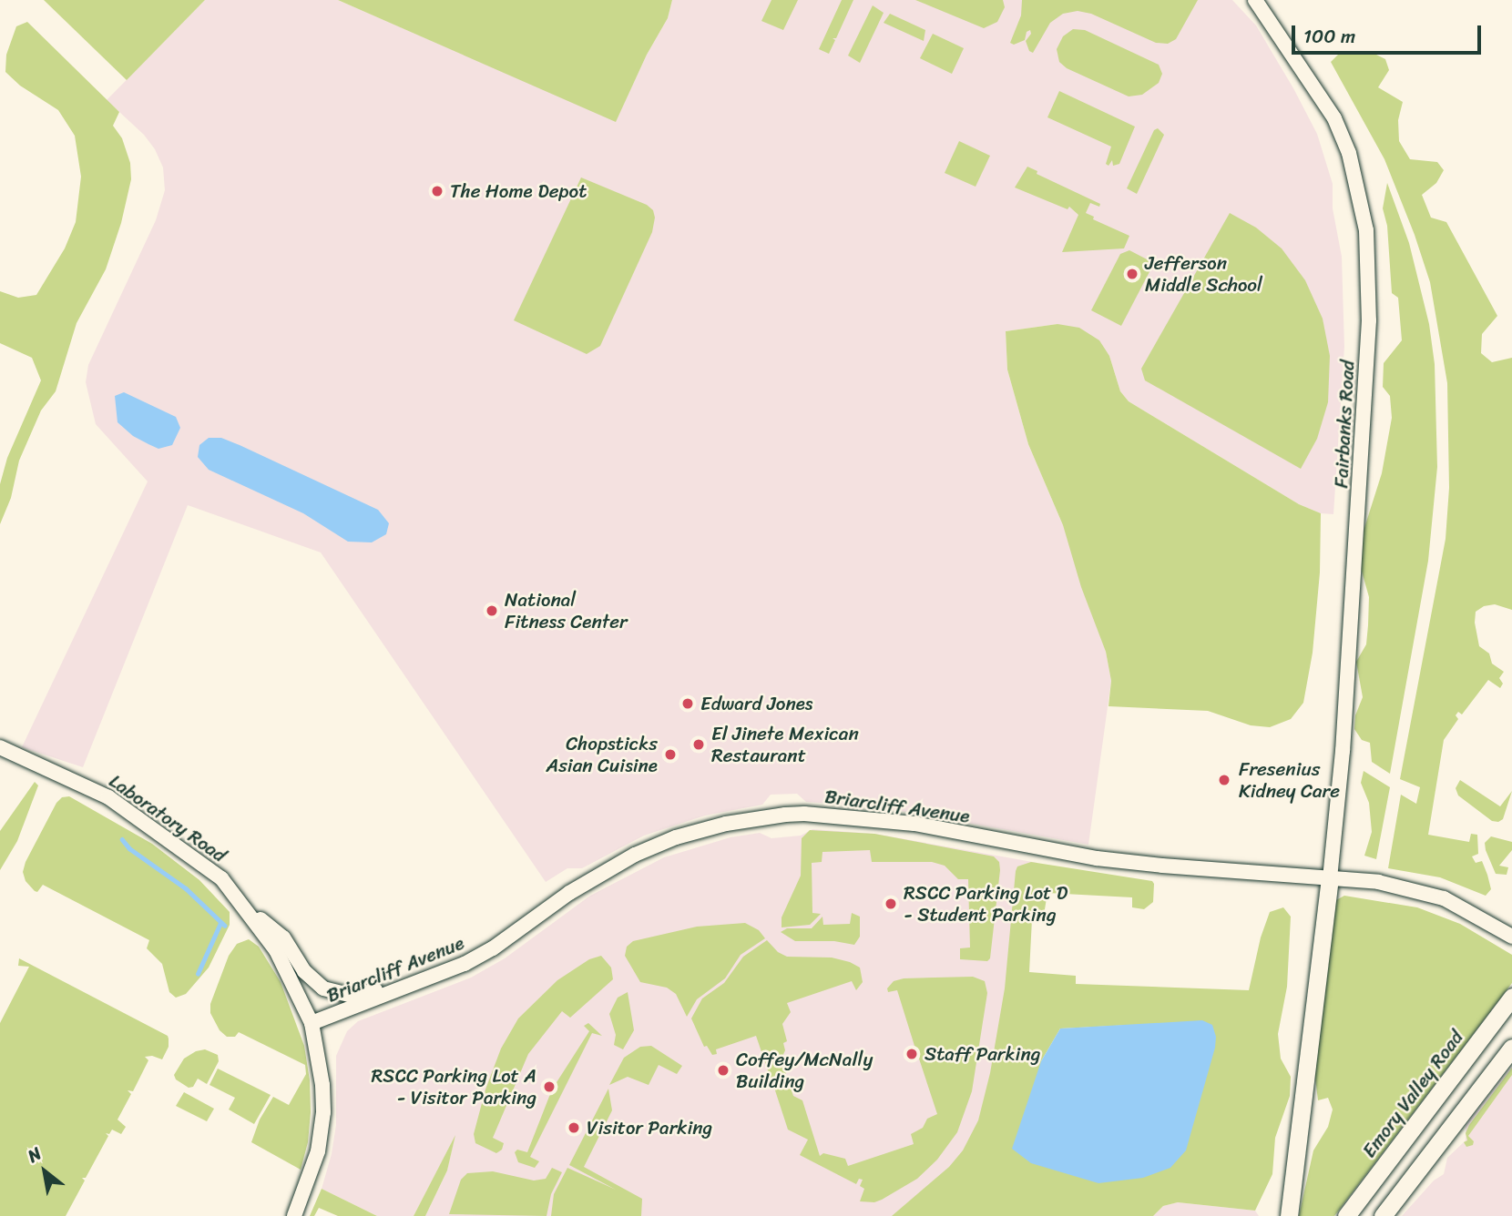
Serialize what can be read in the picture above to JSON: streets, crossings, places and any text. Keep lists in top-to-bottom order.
{
  "streets": {
    "main road": ["Emory Valley Road"],
    "street": ["Fairbanks Road", "Briarcliff Avenue", "Laboratory Road"]
  },
  "crossings": [
    ["Fairbanks Road", "Briarcliff Avenue"],
    ["Briarcliff Avenue", "Laboratory Road"]
  ],
  "places": [
    "The Home Depot",
    "Jefferson Middle School",
    "National Fitness Center",
    "Edward Jones",
    "El Jinete Mexican Restaurant",
    "Chopsticks Asian Cuisine",
    "Fresenius Kidney Care",
    "RSCC Parking Lot D - Student Parking",
    "Staff Parking",
    "Coffey/McNally Building",
    "RSCC Parking Lot A - Visitor Parking",
    "Visitor Parking"
  ],
  "scale_bar": "100 m",
  "north": "top left"
}
